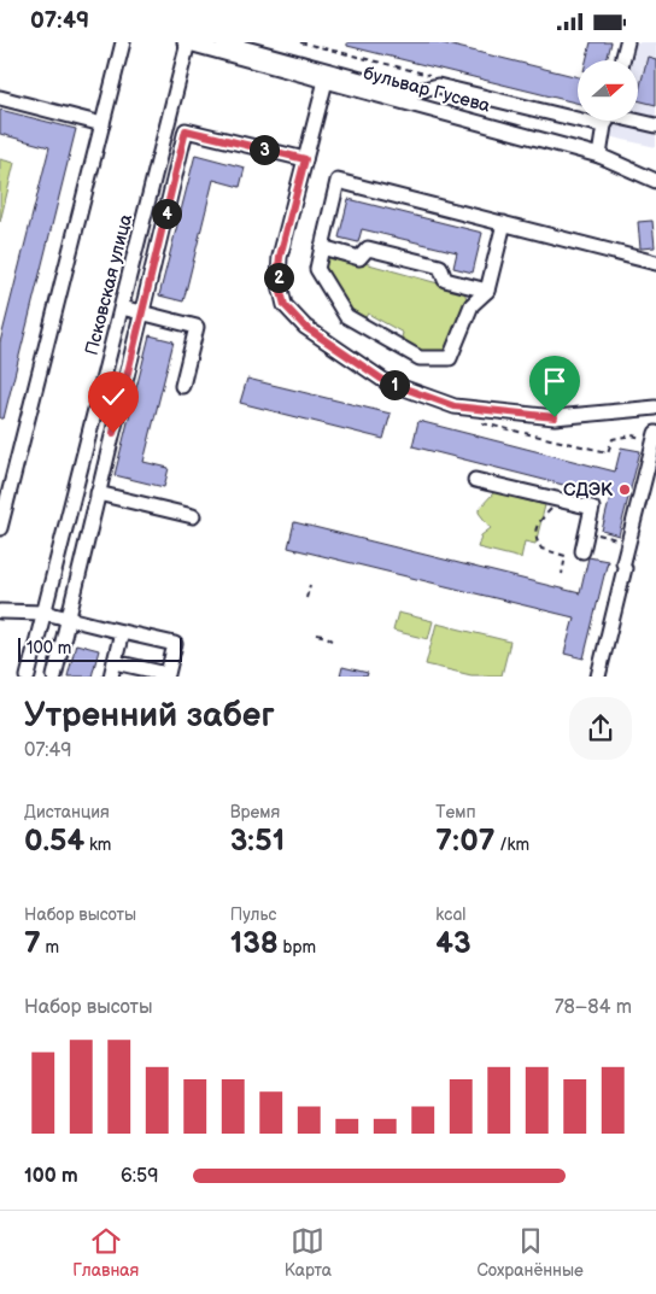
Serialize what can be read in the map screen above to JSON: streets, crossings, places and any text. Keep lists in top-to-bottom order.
{
  "streets": {
    "street": ["бульвар Гусева", "Псковская улица"]
  },
  "crossings": [
    ["бульвар Гусева", "Псковская улица"]
  ],
  "places": ["СДЭК"],
  "scale_bar": "100 m",
  "north": "right",
  "page": {
    "status": "07:49",
    "pins": [
      "3",
      "4",
      "2",
      "1"
    ],
    "scale": "100 m",
    "heading": ["Утренний забег", "07:49"],
    "stats": [
      ["Дистанция", "0.54 km"],
      ["Время", "3:51"],
      ["Темп", "7:07 /km"],
      ["Набор высоты", "7 m"],
      ["Пульс", "138 bpm"],
      ["kcal", "43"]
    ],
    "chart": ["Набор высоты", "78–84 m"],
    "list": [
      {
        "name": "100 m",
        "note": "6:59"
      }
    ],
    "tabs": ["Главная", "Карта", "Сохранённые"]
  }
}
